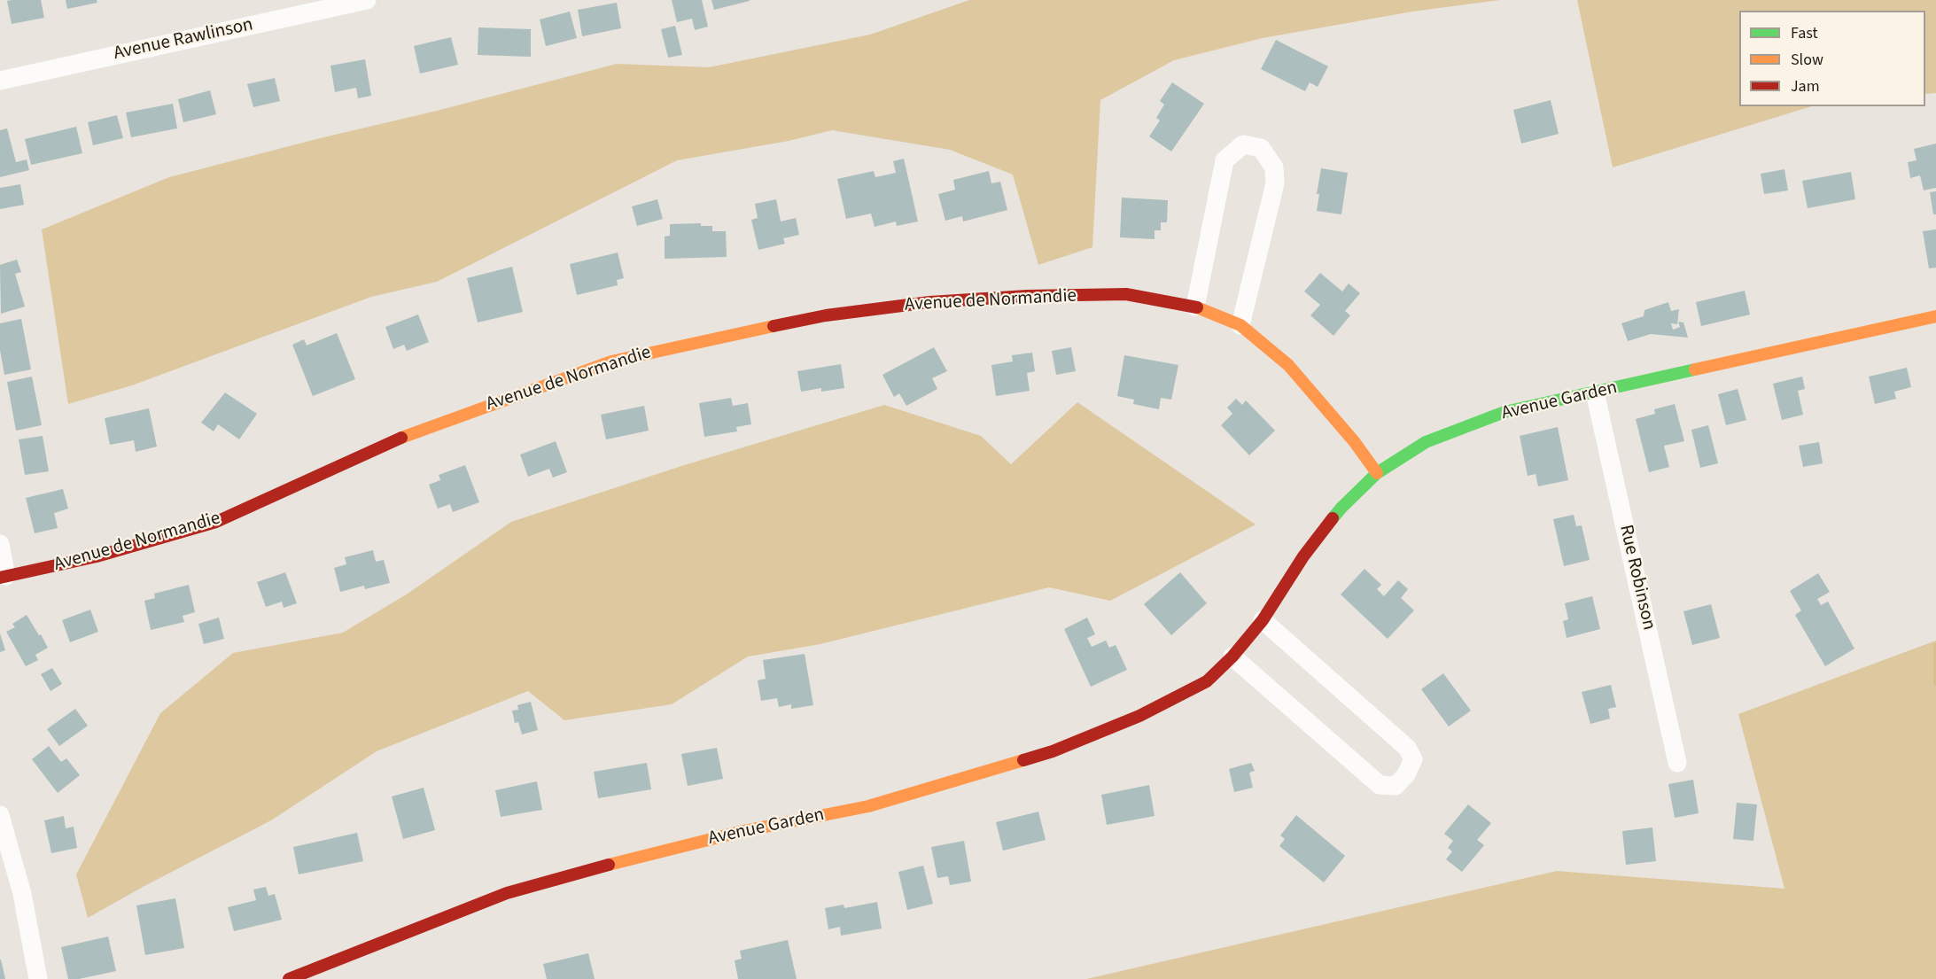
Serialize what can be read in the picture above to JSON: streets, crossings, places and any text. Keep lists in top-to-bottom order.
{
  "streets": {
    "street": [
      "Avenue Rawlinson",
      "Avenue de Normandie",
      "Avenue Garden",
      "Rue Robinson"
    ]
  },
  "crossings": [
    ["Avenue de Normandie", "Avenue Garden"],
    ["Avenue Garden", "Rue Robinson"]
  ],
  "legend": ["Fast", "Slow", "Jam"]
}
